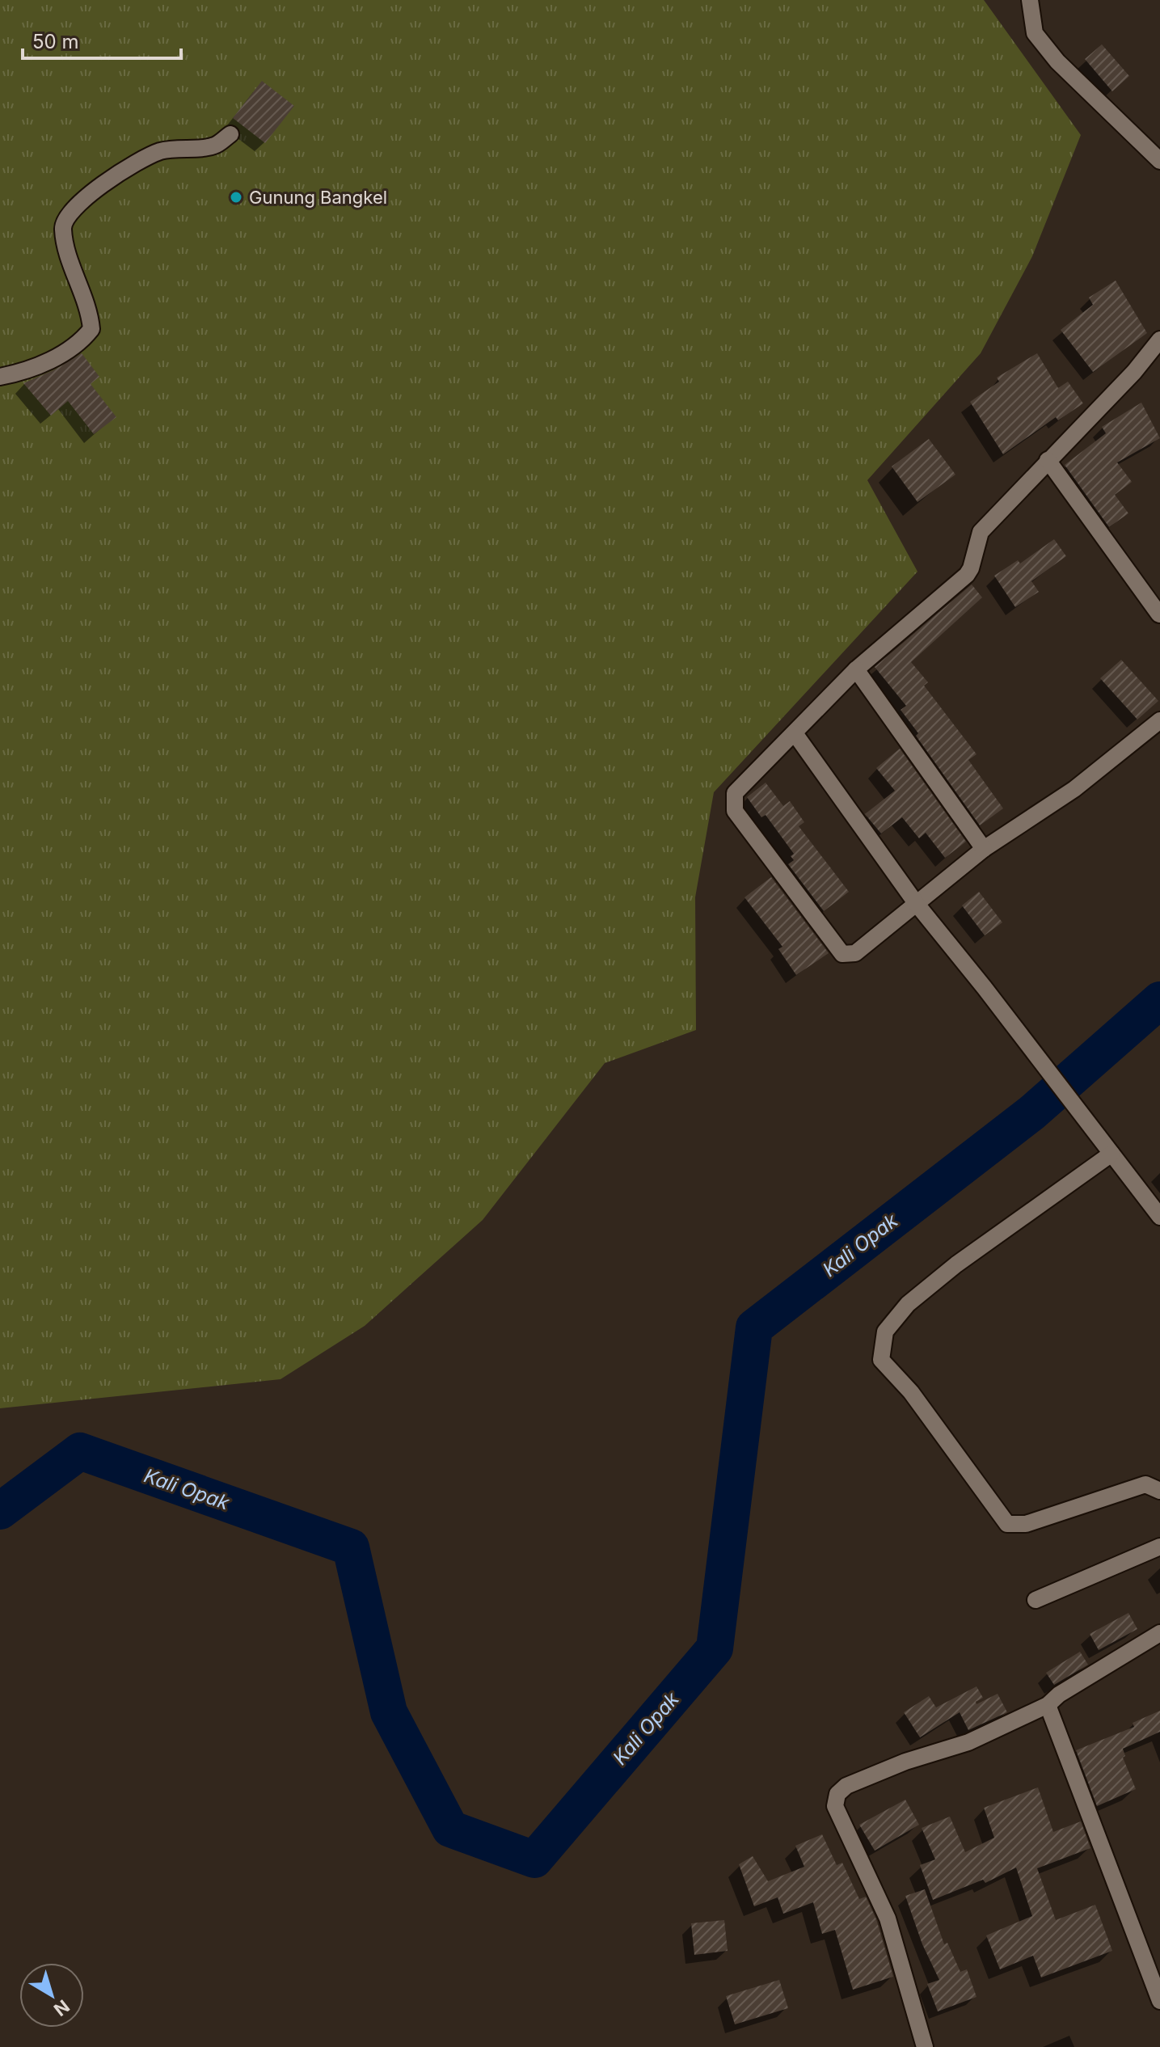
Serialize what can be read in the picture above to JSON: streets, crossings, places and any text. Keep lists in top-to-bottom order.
{
  "water": ["Kali Opak"],
  "places": ["Gunung Bangkel"],
  "scale_bar": "50 m",
  "north": "bottom right"
}
